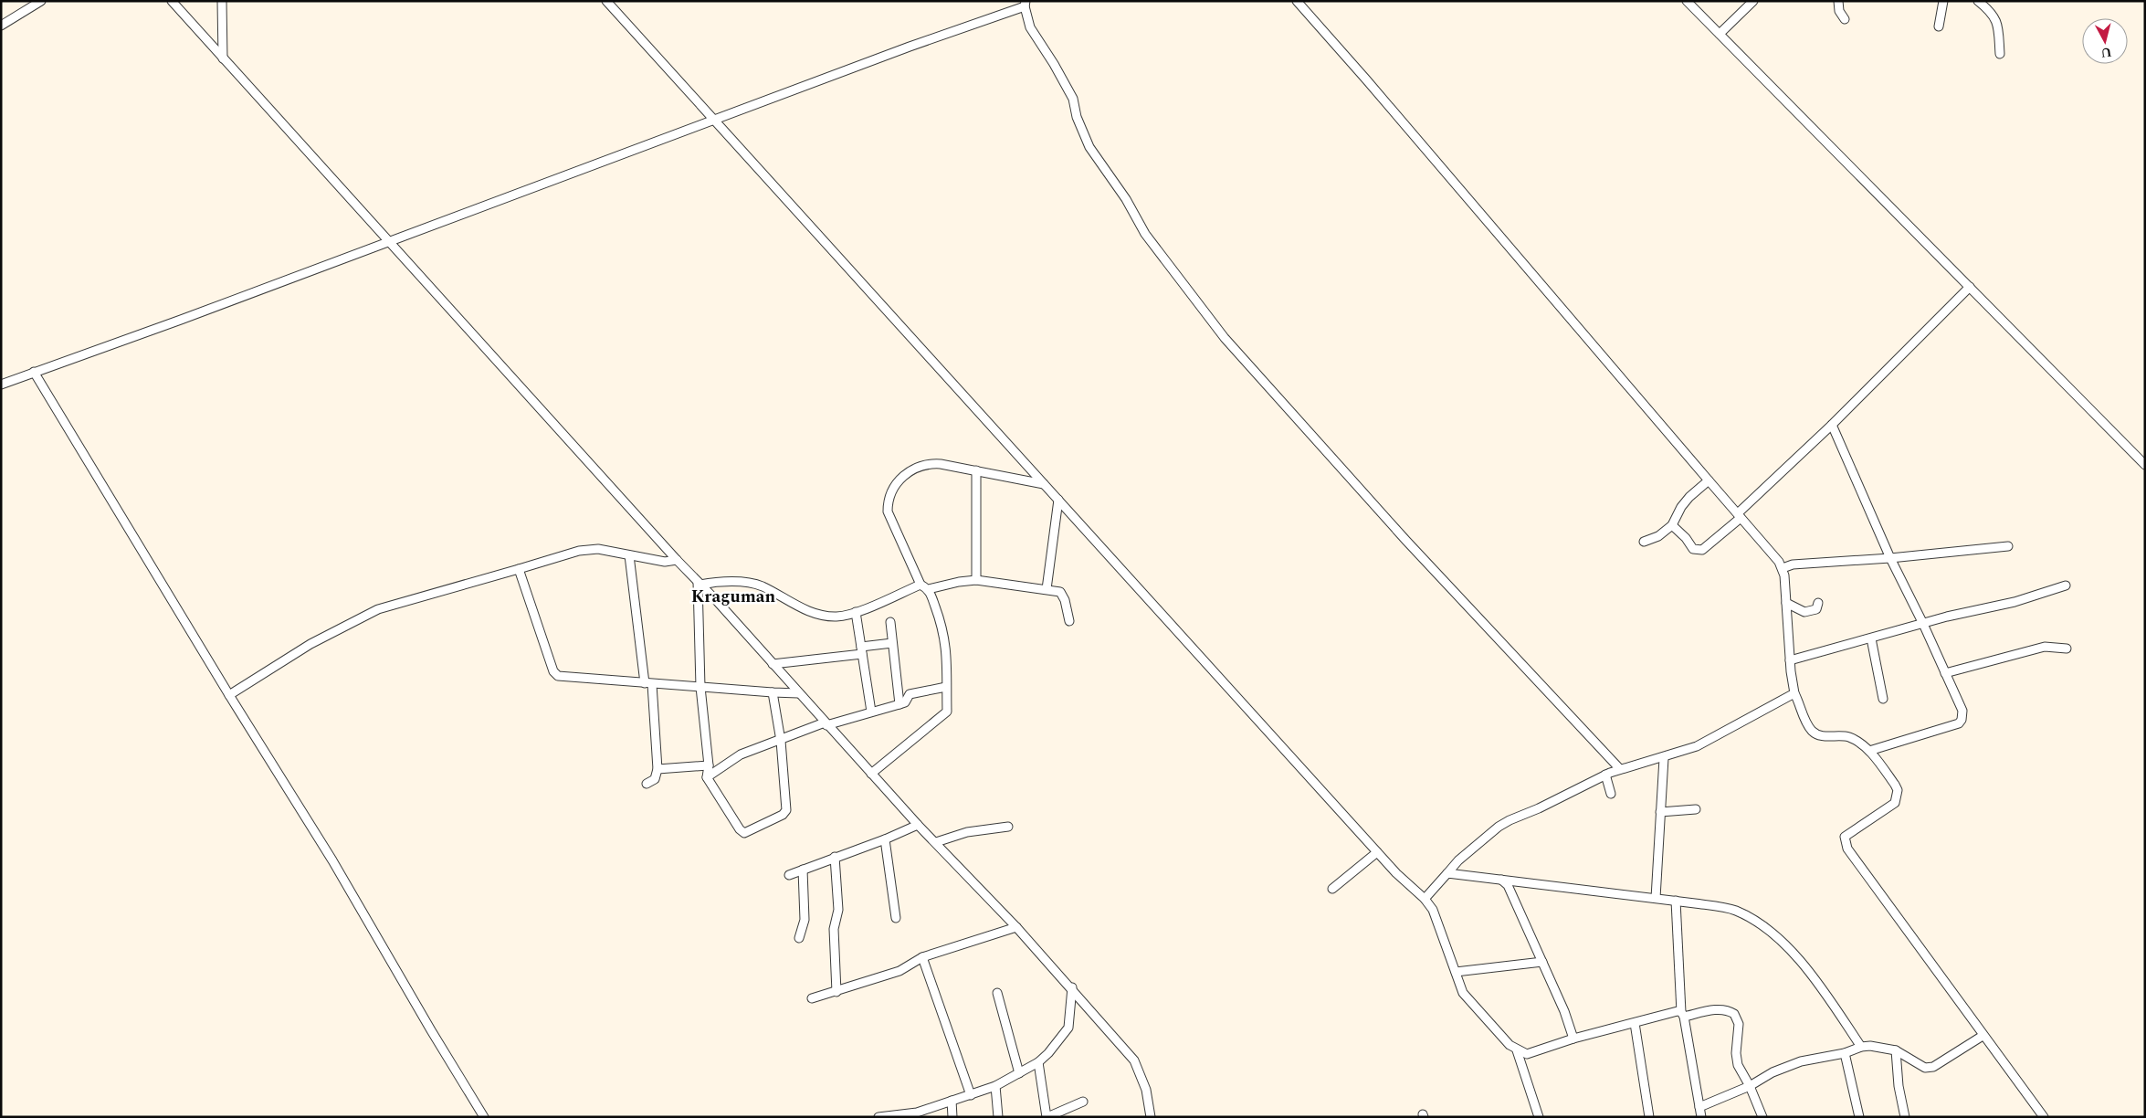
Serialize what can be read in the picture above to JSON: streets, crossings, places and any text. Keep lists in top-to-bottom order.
{
  "districts": ["Kraguman"],
  "north": "bottom"
}
